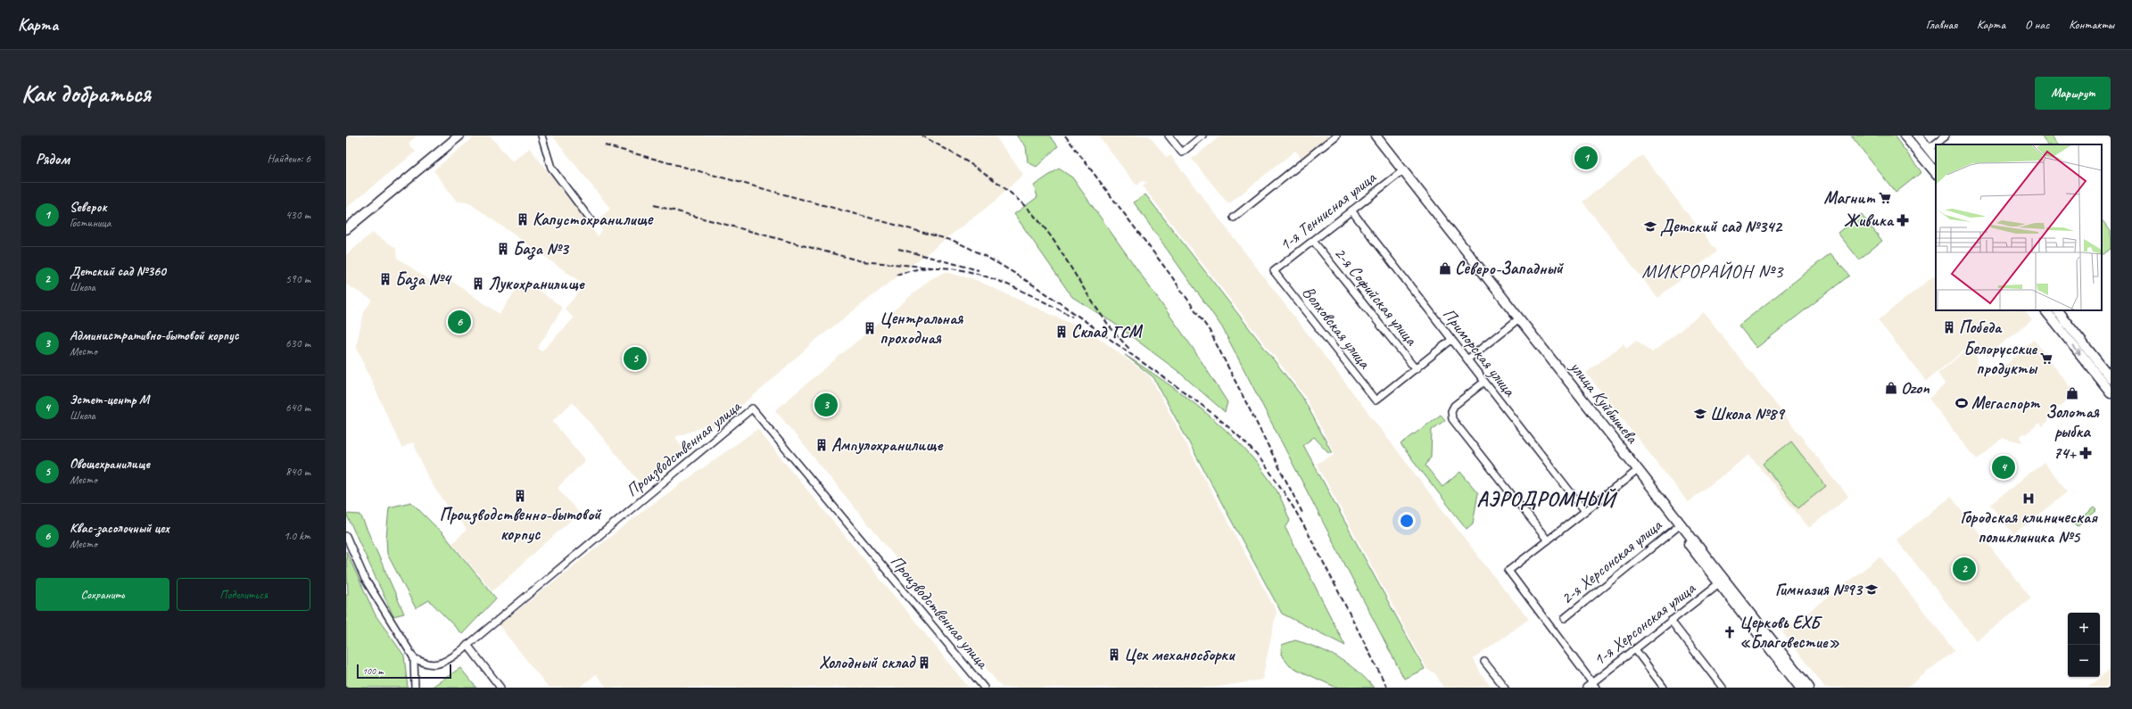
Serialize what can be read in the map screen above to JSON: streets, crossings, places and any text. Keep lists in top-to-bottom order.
{
  "streets": {
    "main road": ["улица Куйбышева"],
    "street": [
      "1-я Теннисная улица",
      "2-я Софийская улица",
      "Волховская улица",
      "Приморская улица",
      "Производственная улица",
      "2-я Херсонская улица",
      "1-я Херсонская улица"
    ]
  },
  "crossings": [
    ["1-я Теннисная улица", "2-я Софийская улица"],
    ["1-я Теннисная улица", "Волховская улица"],
    ["1-я Теннисная улица", "Приморская улица"],
    ["1-я Теннисная улица", "улица Куйбышева"],
    ["2-я Софийская улица", "Волховская улица"],
    ["улица Куйбышева", "2-я Херсонская улица"],
    ["улица Куйбышева", "1-я Херсонская улица"]
  ],
  "districts": ["МИКРОРАЙОН №3", "АЭРОДРОМНЫЙ"],
  "places": {
    "supermarket": ["Магнит", "Белорусские продукты"],
    "building": [
      "Капустохранилище",
      "База №3",
      "База №4",
      "Лукохранилище",
      "Победа",
      "Центральная проходная",
      "Склад ГСМ",
      "Ампулохранилище",
      "Производственно-бытовой корпус",
      "Цех механосборки",
      "Холодный склад"
    ],
    "pharmacy": ["Живика", "74+"],
    "school or university": ["Детский сад №342", "Школа №89", "Гимназия №93"],
    "shop": ["Северо-Западный", "Ozon", "Золотая рыбка"],
    "sports": ["Мегаспорт"],
    "hospital": ["Городская клиническая поликлиника №5"],
    "church": ["Церковь ЕХБ «Благовестие»"]
  },
  "scale_bar": "100 m",
  "page": {
    "header": "Карта",
    "nav": [
      "Главная",
      "Карта",
      "О нас",
      "Контакты"
    ],
    "buttons": [
      "Маршрут",
      ["Сохранить", "Поделиться"]
    ],
    "title": "Как добраться",
    "heading": ["Рядом", "Найдено: 6"],
    "pins": [
      "1",
      "6",
      "5",
      "3",
      "4",
      "2"
    ],
    "list": [
      {
        "mark": "1",
        "name": "Sеверок",
        "note": "Гостиница",
        "value": "430 m"
      },
      {
        "mark": "2",
        "name": "Детский сад №360",
        "note": "Школа",
        "value": "590 m"
      },
      {
        "mark": "3",
        "name": "Административно-бытовой корпус",
        "note": "Место",
        "value": "630 m"
      },
      {
        "mark": "4",
        "name": "Эстет-центр М",
        "note": "Школа",
        "value": "640 m"
      },
      {
        "mark": "5",
        "name": "Овощехранилище",
        "note": "Место",
        "value": "840 m"
      },
      {
        "mark": "6",
        "name": "Квас-засолочный цех",
        "note": "Место",
        "value": "1.0 km"
      }
    ],
    "map_buttons": ["+", "−"],
    "scale": "100 m"
  }
}
